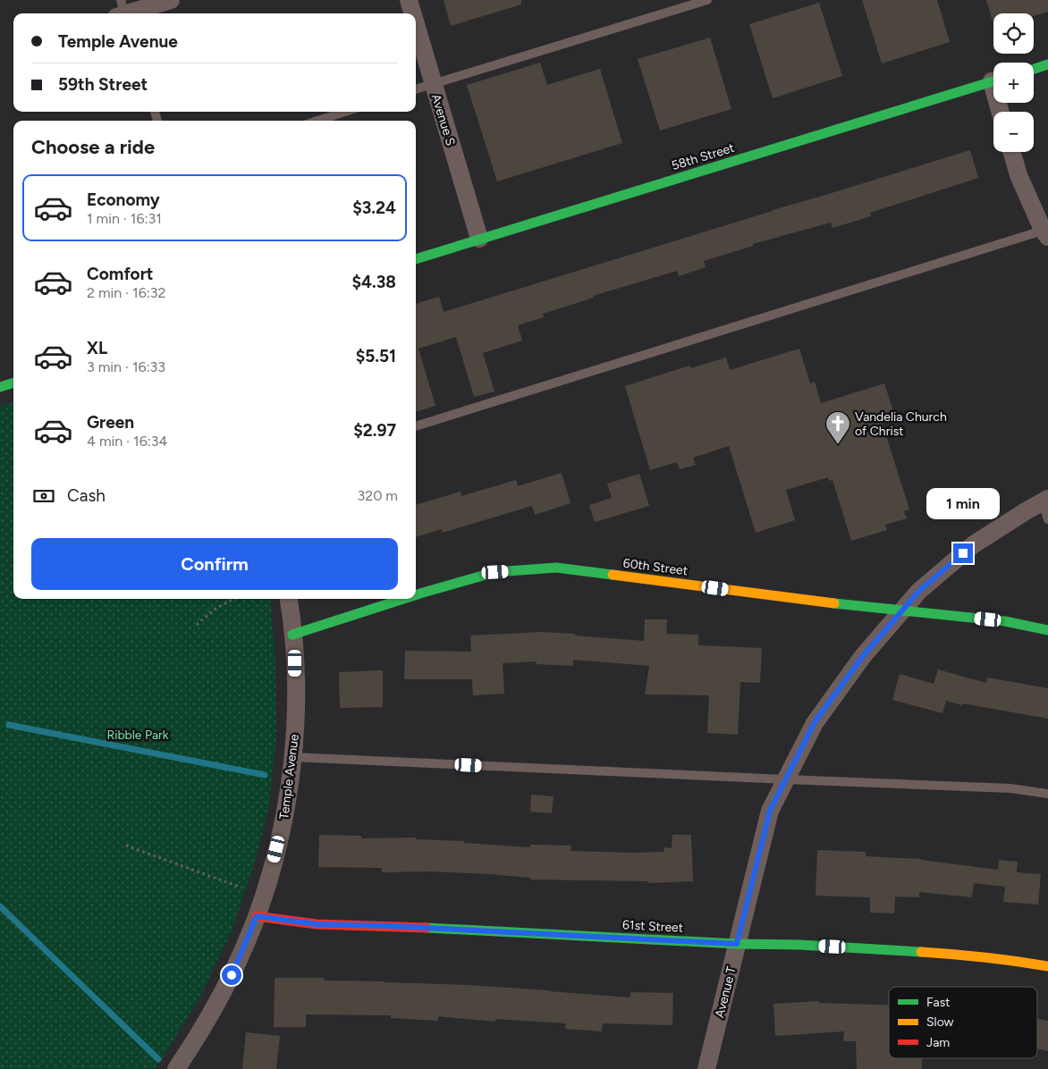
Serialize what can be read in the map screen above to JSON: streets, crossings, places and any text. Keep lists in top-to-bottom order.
{
  "streets": {
    "street": [
      "Avenue S",
      "58th Street",
      "60th Street",
      "Temple Avenue",
      "61st Street",
      "Avenue T"
    ]
  },
  "crossings": [
    ["Avenue S", "58th Street"],
    ["60th Street", "Temple Avenue"],
    ["60th Street", "Avenue T"],
    ["Temple Avenue", "61st Street"],
    ["61st Street", "Avenue T"]
  ],
  "parks": ["Ribble Park"],
  "places": {
    "church": ["Vandelia Church of Christ"]
  },
  "legend": ["Fast", "Slow", "Jam"],
  "page": {
    "map_buttons": ["+", "−"],
    "banner": ["Temple Avenue", "59th Street"],
    "heading": "Choose a ride",
    "list": [
      {
        "name": "Economy",
        "note": "1 min · 16:31",
        "value": "$3.24"
      },
      {
        "name": "Comfort",
        "note": "2 min · 16:32",
        "value": "$4.38"
      },
      {
        "name": "XL",
        "note": "3 min · 16:33",
        "value": "$5.51"
      },
      {
        "name": "Green",
        "note": "4 min · 16:34",
        "value": "$2.97"
      }
    ],
    "pay": ["Cash", "320 m"],
    "bubble": "1 min",
    "buttons": "Confirm"
  }
}
